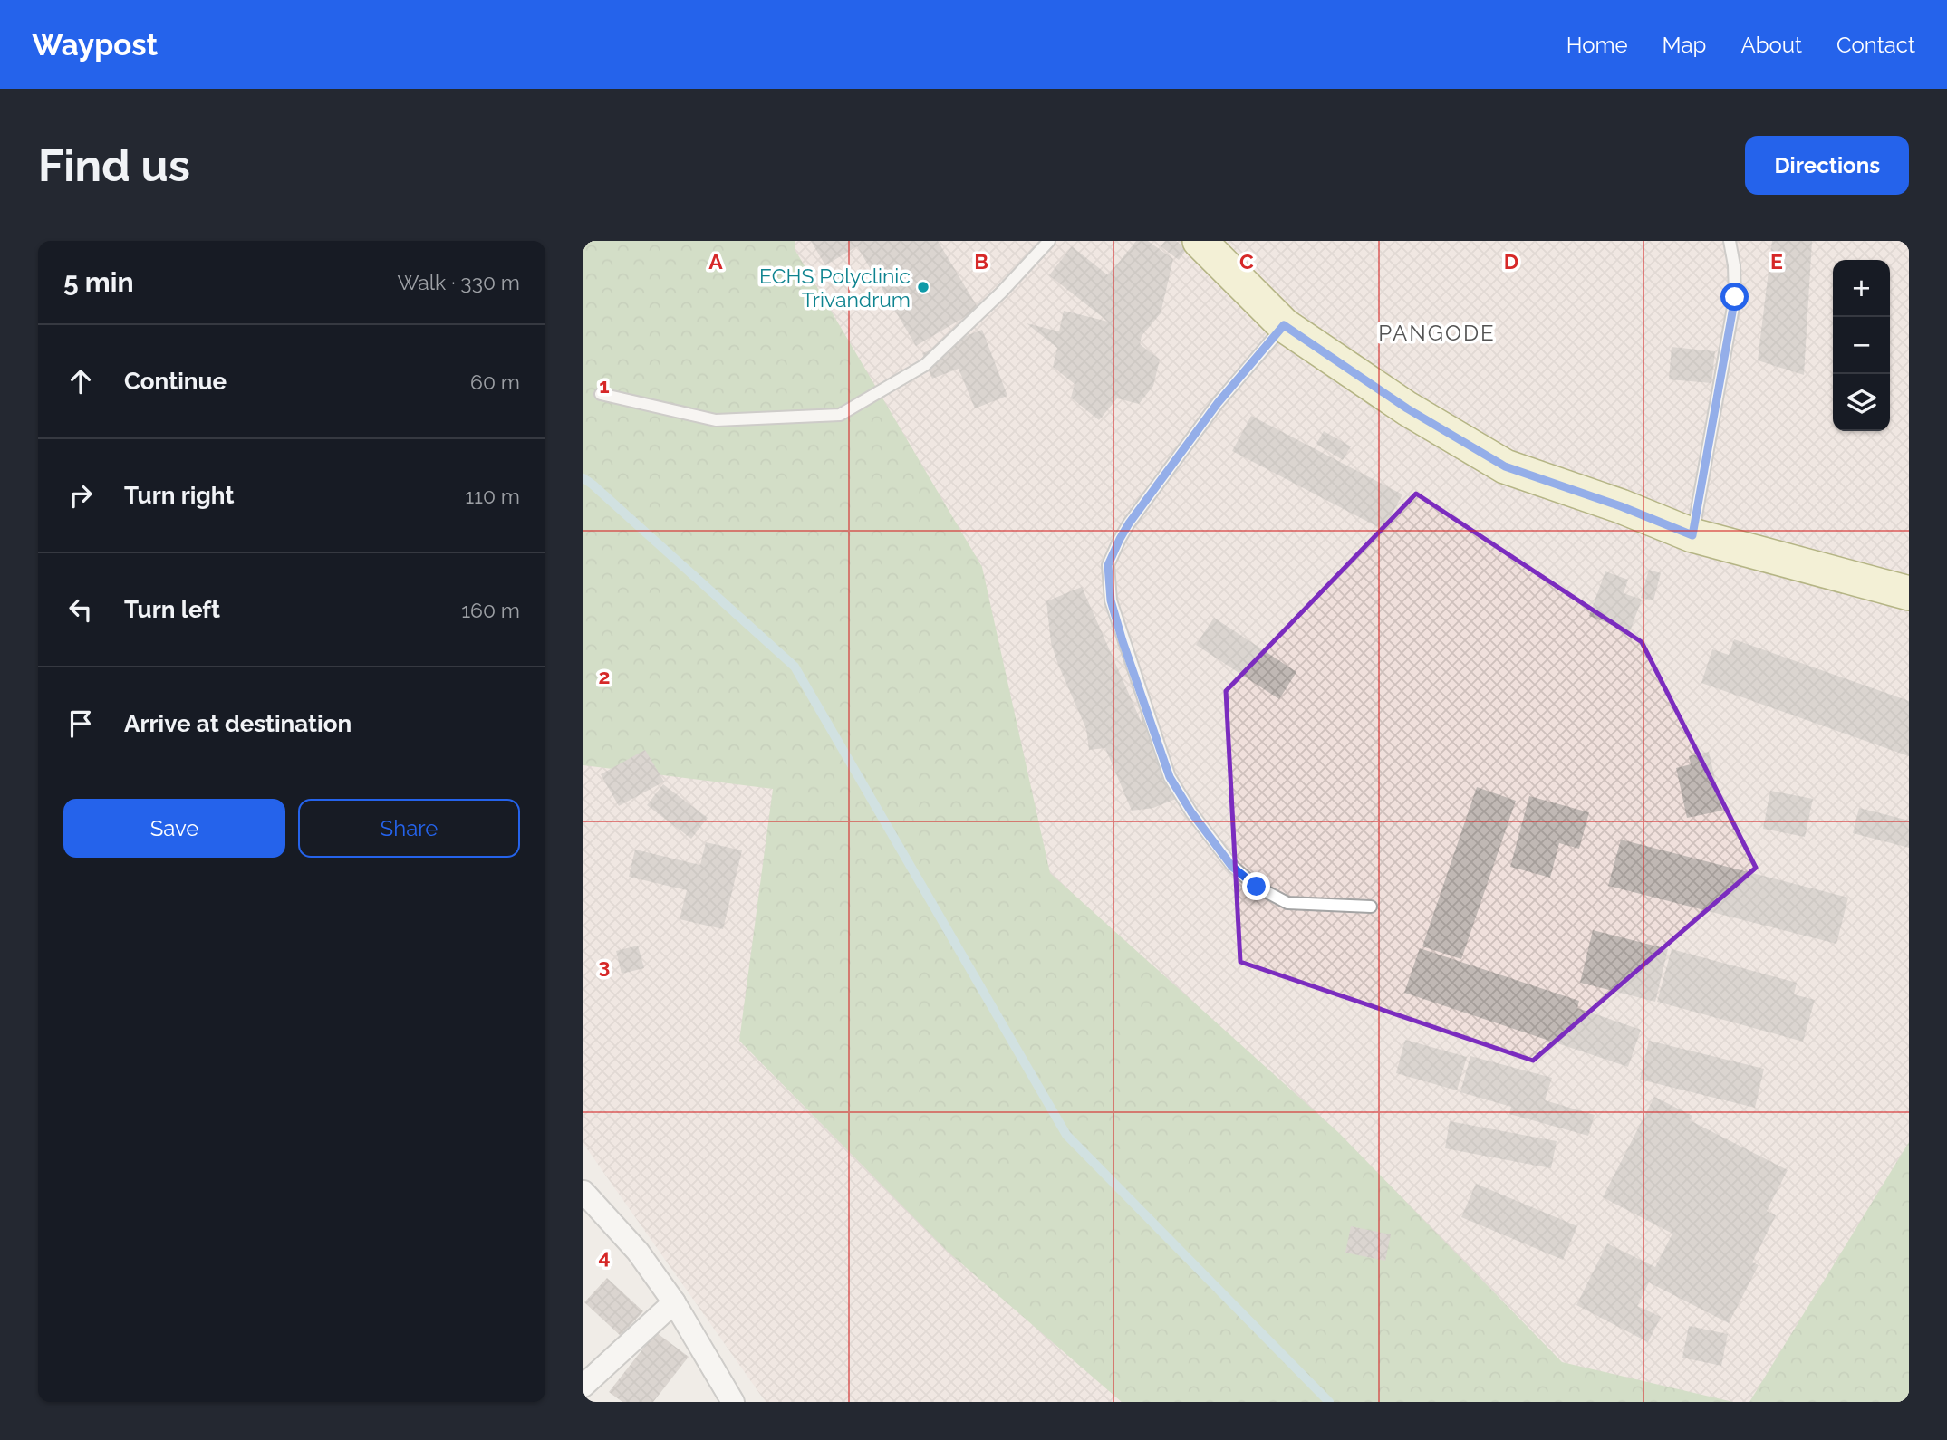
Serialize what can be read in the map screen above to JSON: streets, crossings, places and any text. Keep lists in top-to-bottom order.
{
  "districts": ["PANGODE"],
  "places": ["ECHS Polyclinic Trivandrum"],
  "page": {
    "header": "Waypost",
    "nav": [
      "Home",
      "Map",
      "About",
      "Contact"
    ],
    "buttons": [
      "Directions",
      ["Save", "Share"]
    ],
    "title": "Find us",
    "heading": ["5 min", "Walk · 330 m"],
    "map_buttons": ["+", "−"],
    "list": [
      ["Continue", "60 m"],
      ["Turn right", "110 m"],
      ["Turn left", "160 m"],
      "Arrive at destination"
    ]
  },
  "grid": {
    "columns": [
      "A",
      "B",
      "C",
      "D",
      "E"
    ],
    "rows": [
      "1",
      "2",
      "3",
      "4"
    ]
  }
}
